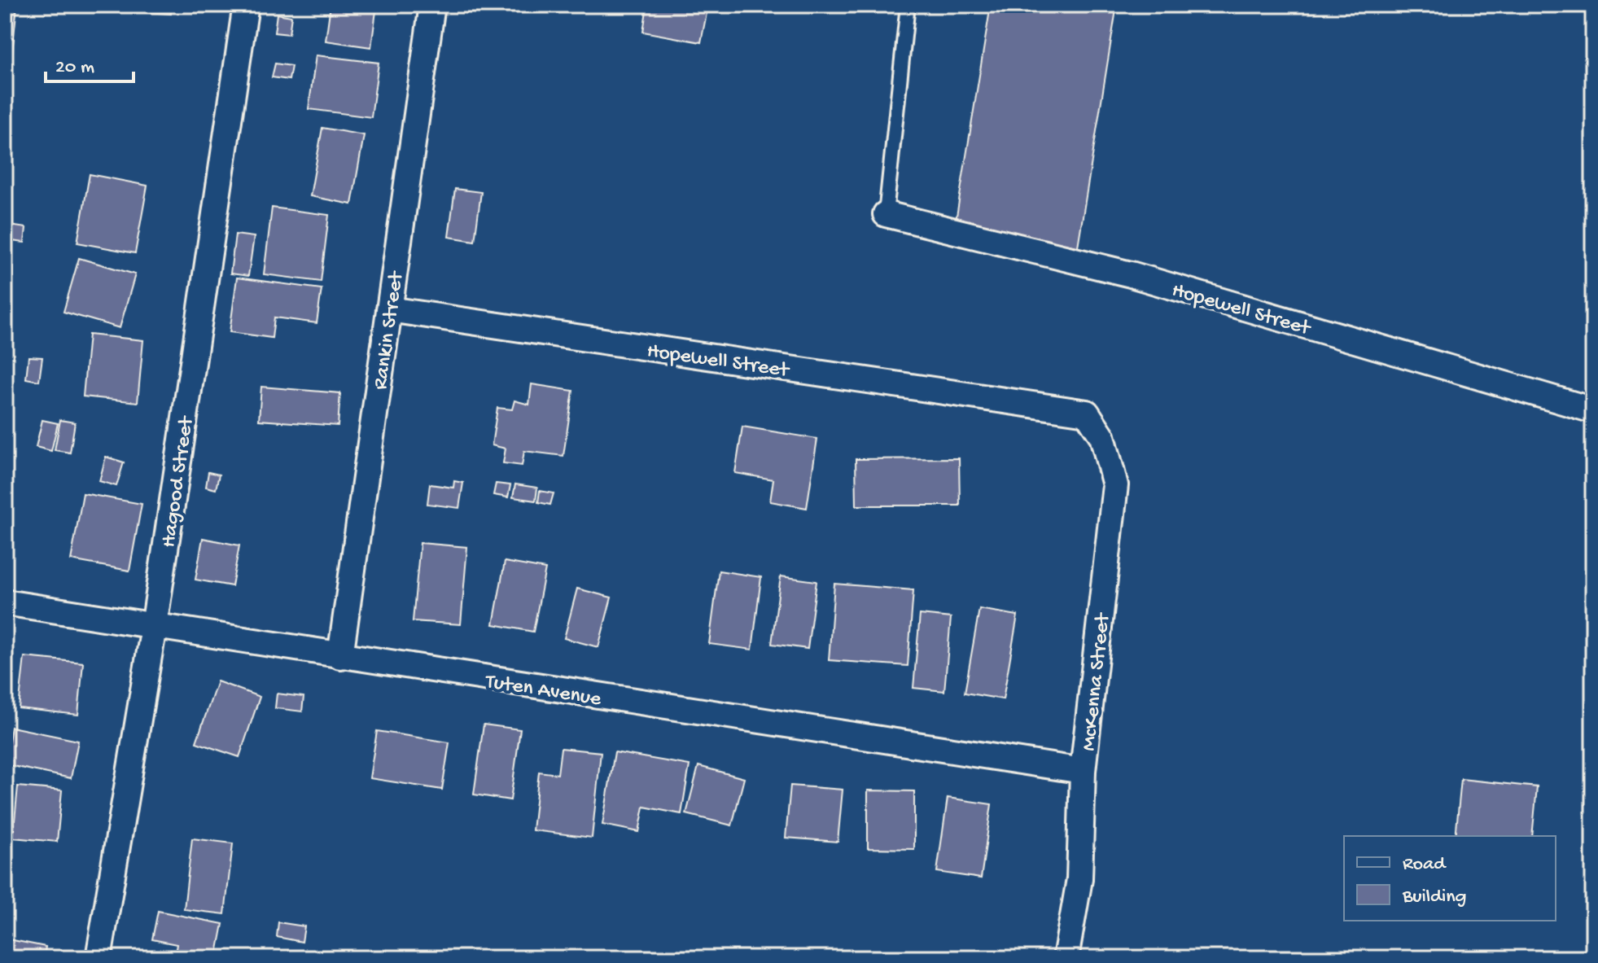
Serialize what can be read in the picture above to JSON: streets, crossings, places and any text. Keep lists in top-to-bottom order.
{
  "streets": {
    "street": [
      "Hopewell Street",
      "Rankin Street",
      "Hagood Street",
      "McKenna Street",
      "Tuten Avenue"
    ]
  },
  "crossings": [
    ["Hopewell Street", "Rankin Street"],
    ["Hopewell Street", "McKenna Street"],
    ["Rankin Street", "Tuten Avenue"],
    ["Hagood Street", "Tuten Avenue"],
    ["McKenna Street", "Tuten Avenue"]
  ],
  "legend": ["Road", "Building"],
  "scale_bar": "20 m"
}
